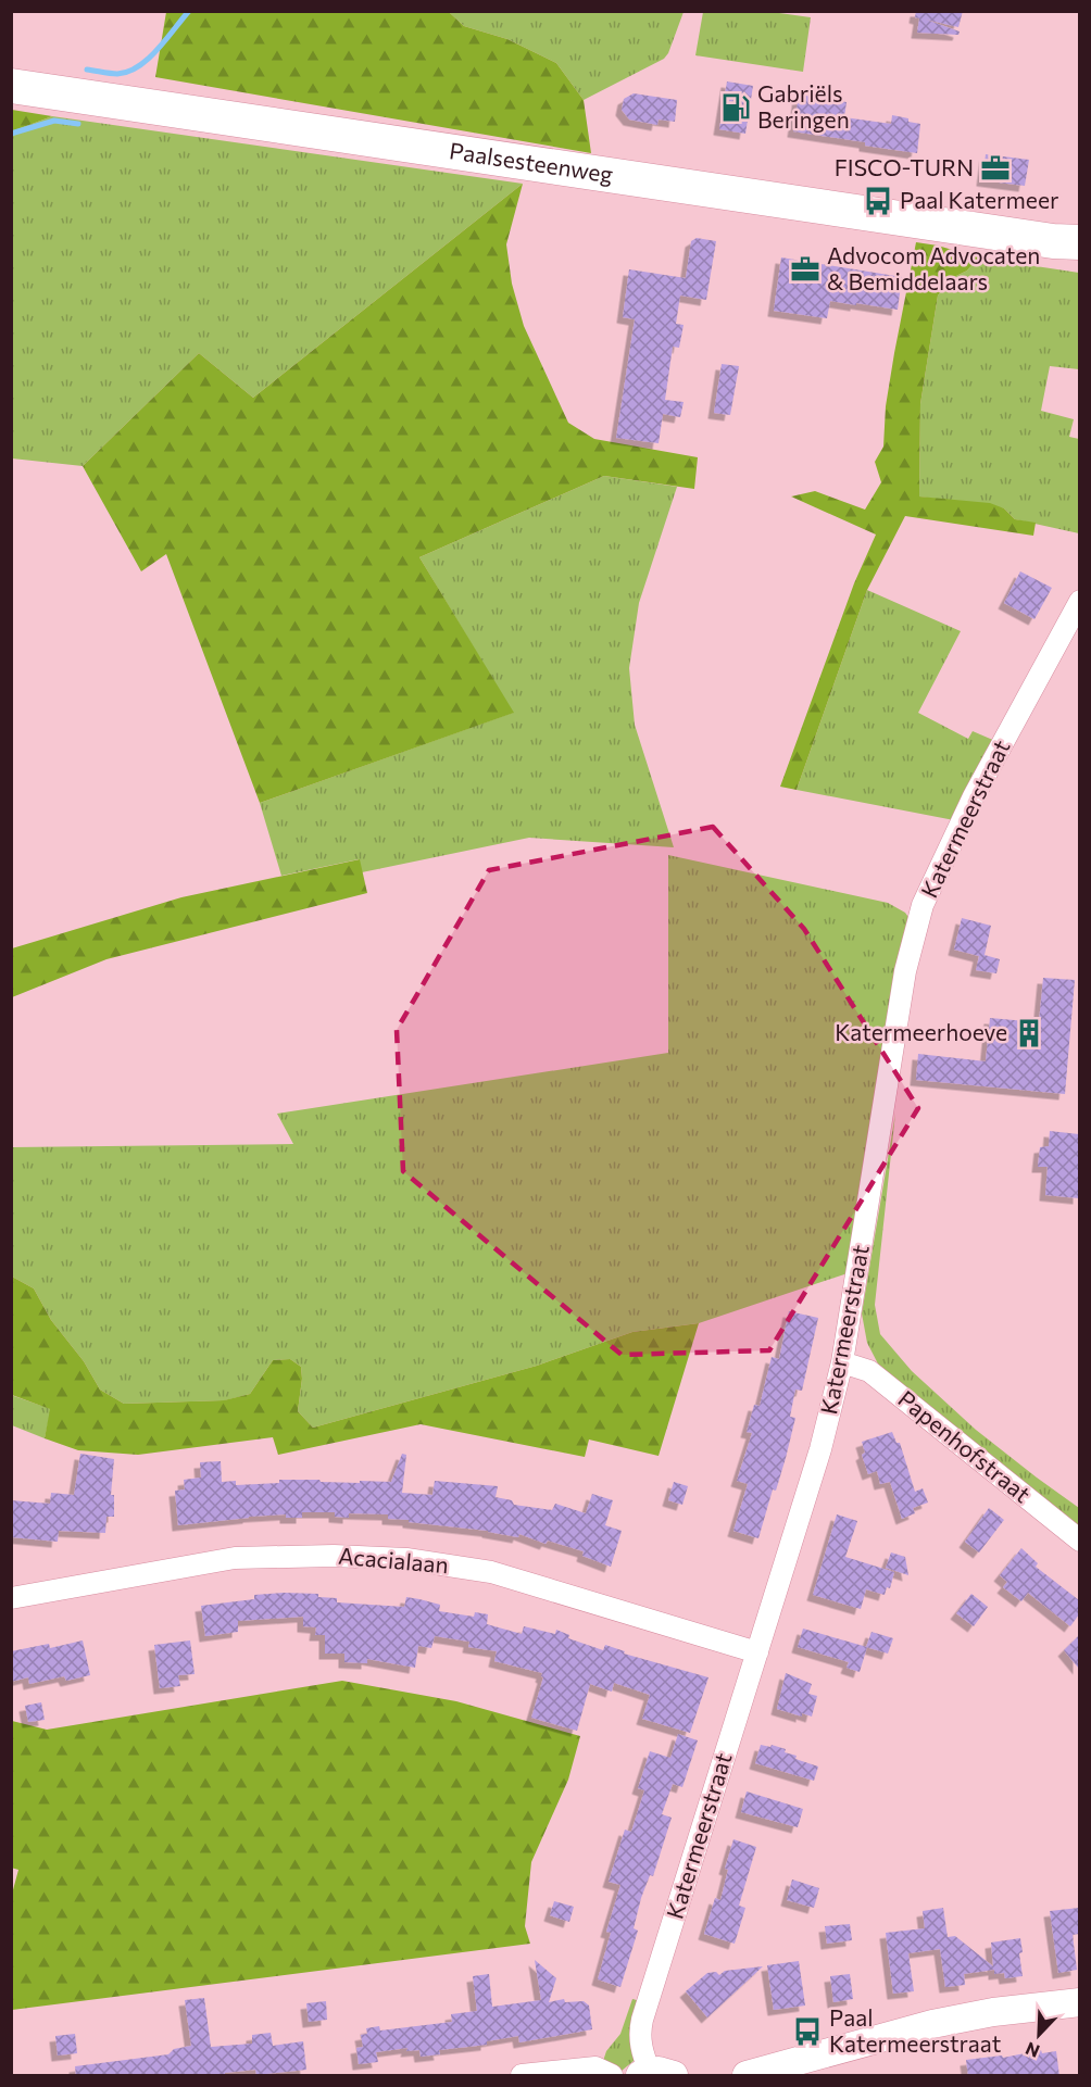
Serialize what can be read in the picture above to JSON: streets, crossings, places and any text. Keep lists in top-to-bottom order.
{
  "streets": {
    "main road": ["Paalsesteenweg"],
    "street": ["Katermeerstraat", "Papenhofstraat", "Acacialaan"]
  },
  "crossings": [
    ["Katermeerstraat", "Papenhofstraat"],
    ["Katermeerstraat", "Acacialaan"]
  ],
  "places": {
    "fuel station": ["Gabriëls Beringen"],
    "office": ["FISCO-TURN", "Advocom Advocaten & Bemiddelaars"],
    "bus stop": ["Paal Katermeer", "Paal Katermeerstraat"],
    "building": ["Katermeerhoeve"]
  },
  "north": "bottom left"
}
